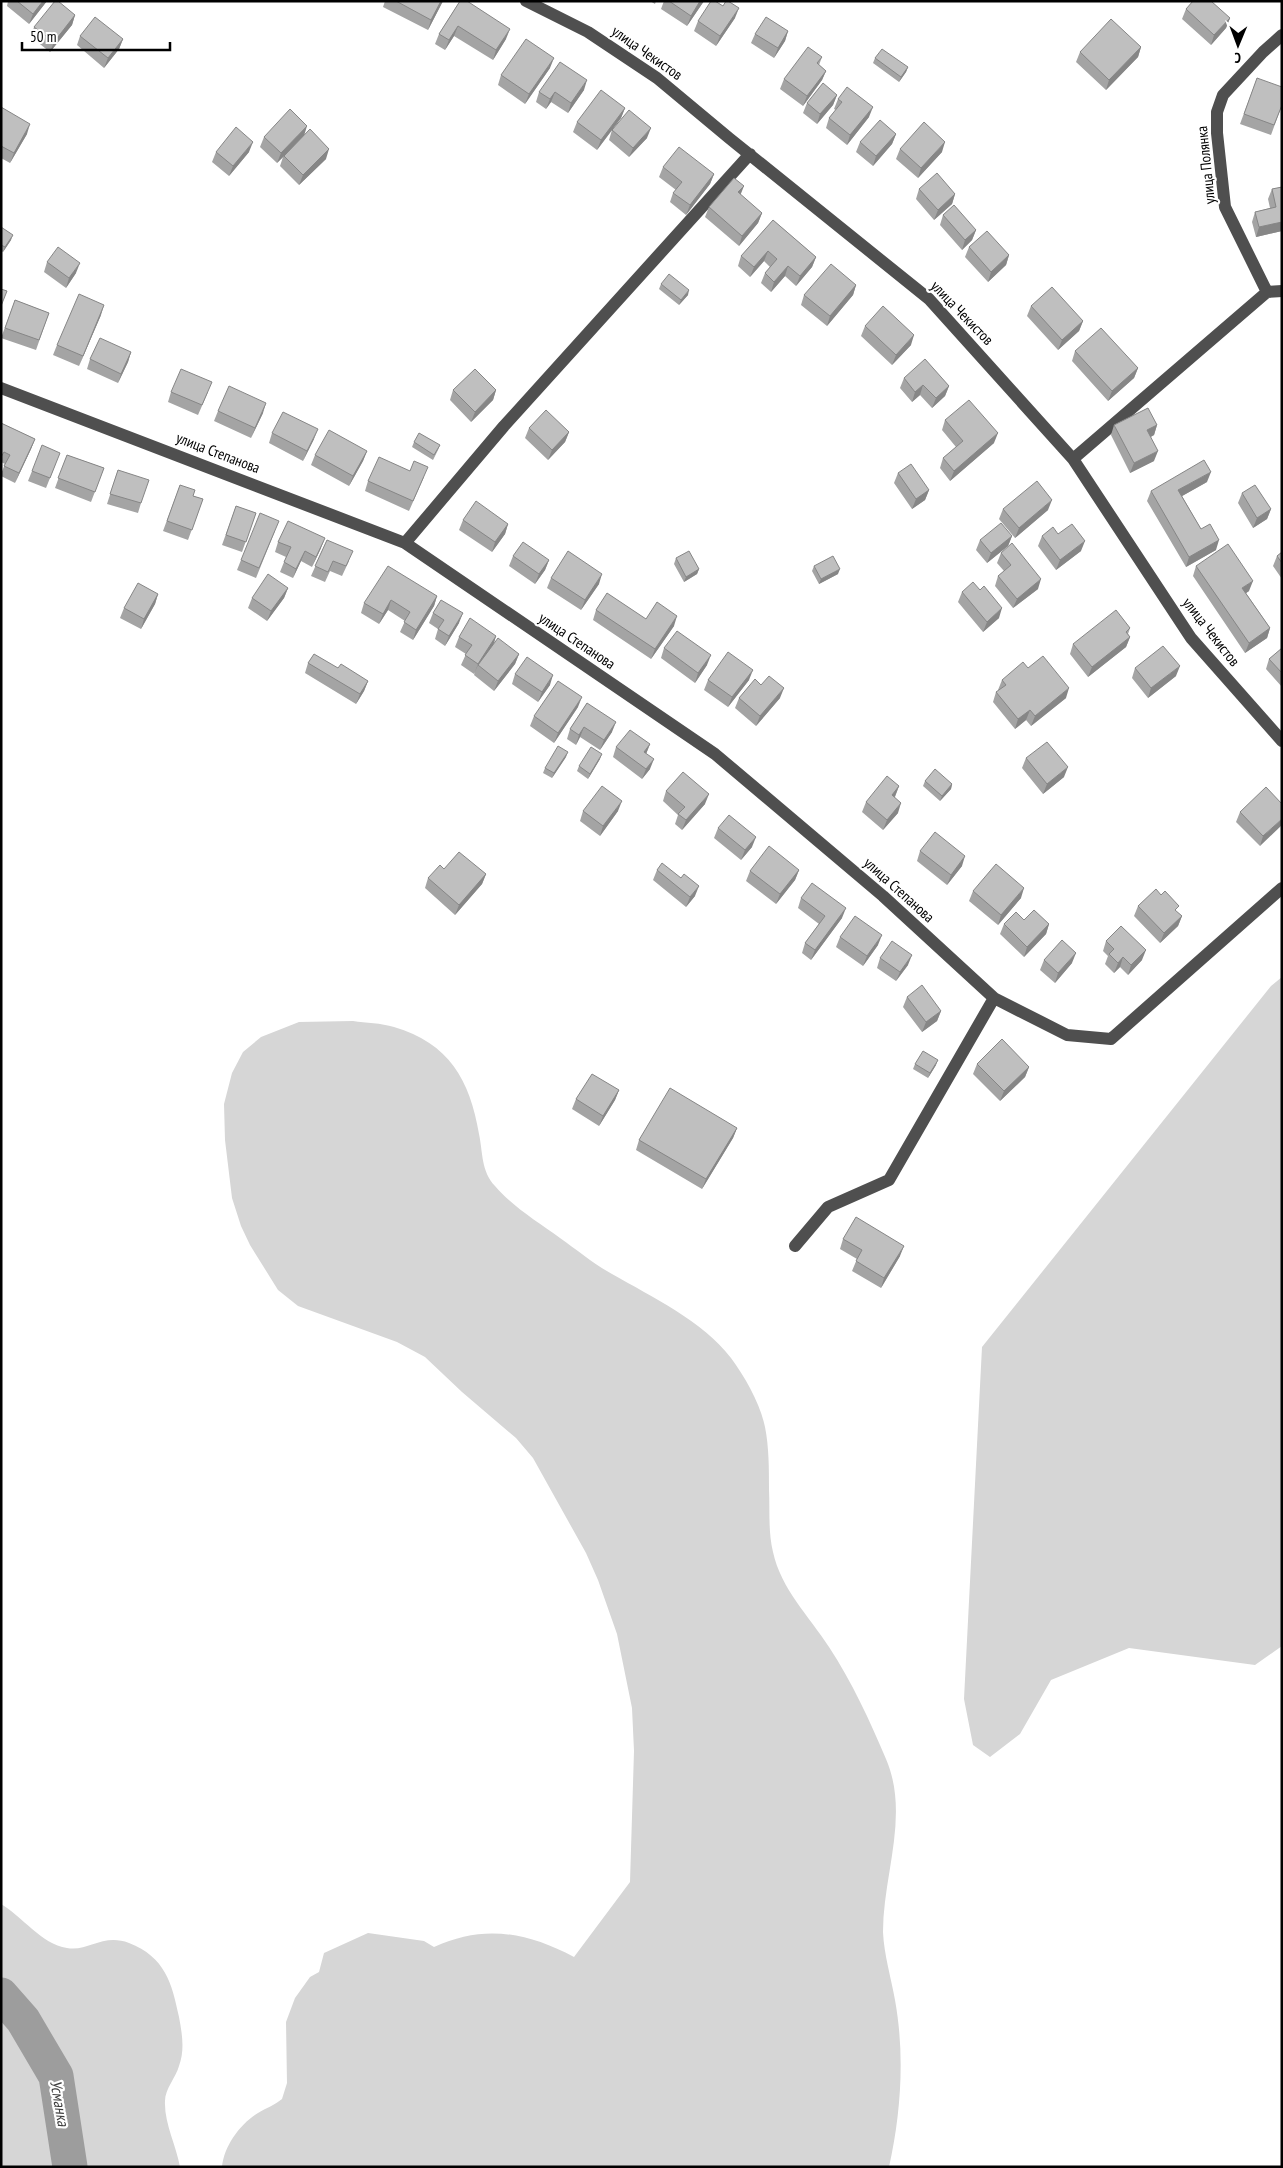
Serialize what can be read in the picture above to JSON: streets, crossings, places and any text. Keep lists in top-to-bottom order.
{
  "streets": {
    "street": ["улица Чекистов", "улица Полянка", "улица Степанова"]
  },
  "water": ["Усманка"],
  "scale_bar": "50 m",
  "north": "bottom"
}
